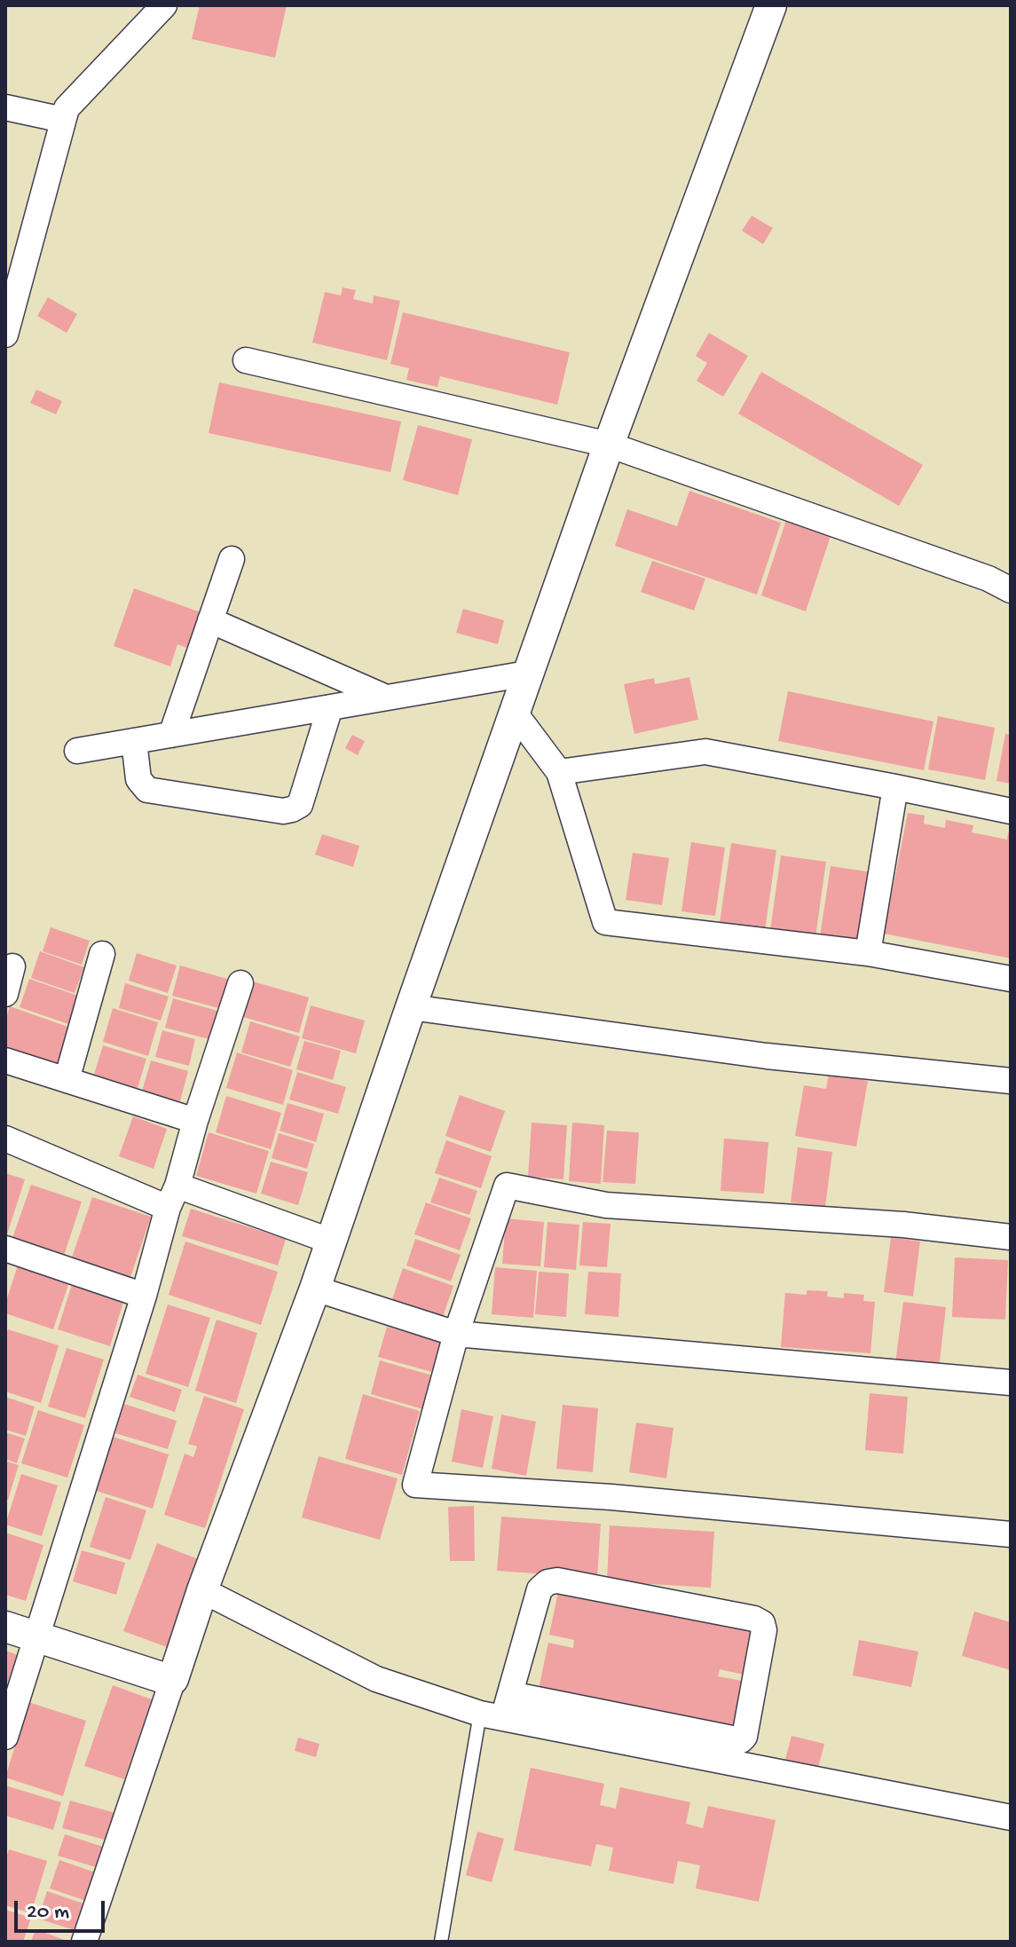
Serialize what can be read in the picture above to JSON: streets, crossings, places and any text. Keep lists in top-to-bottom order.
{
  "scale_bar": "20 m"
}
